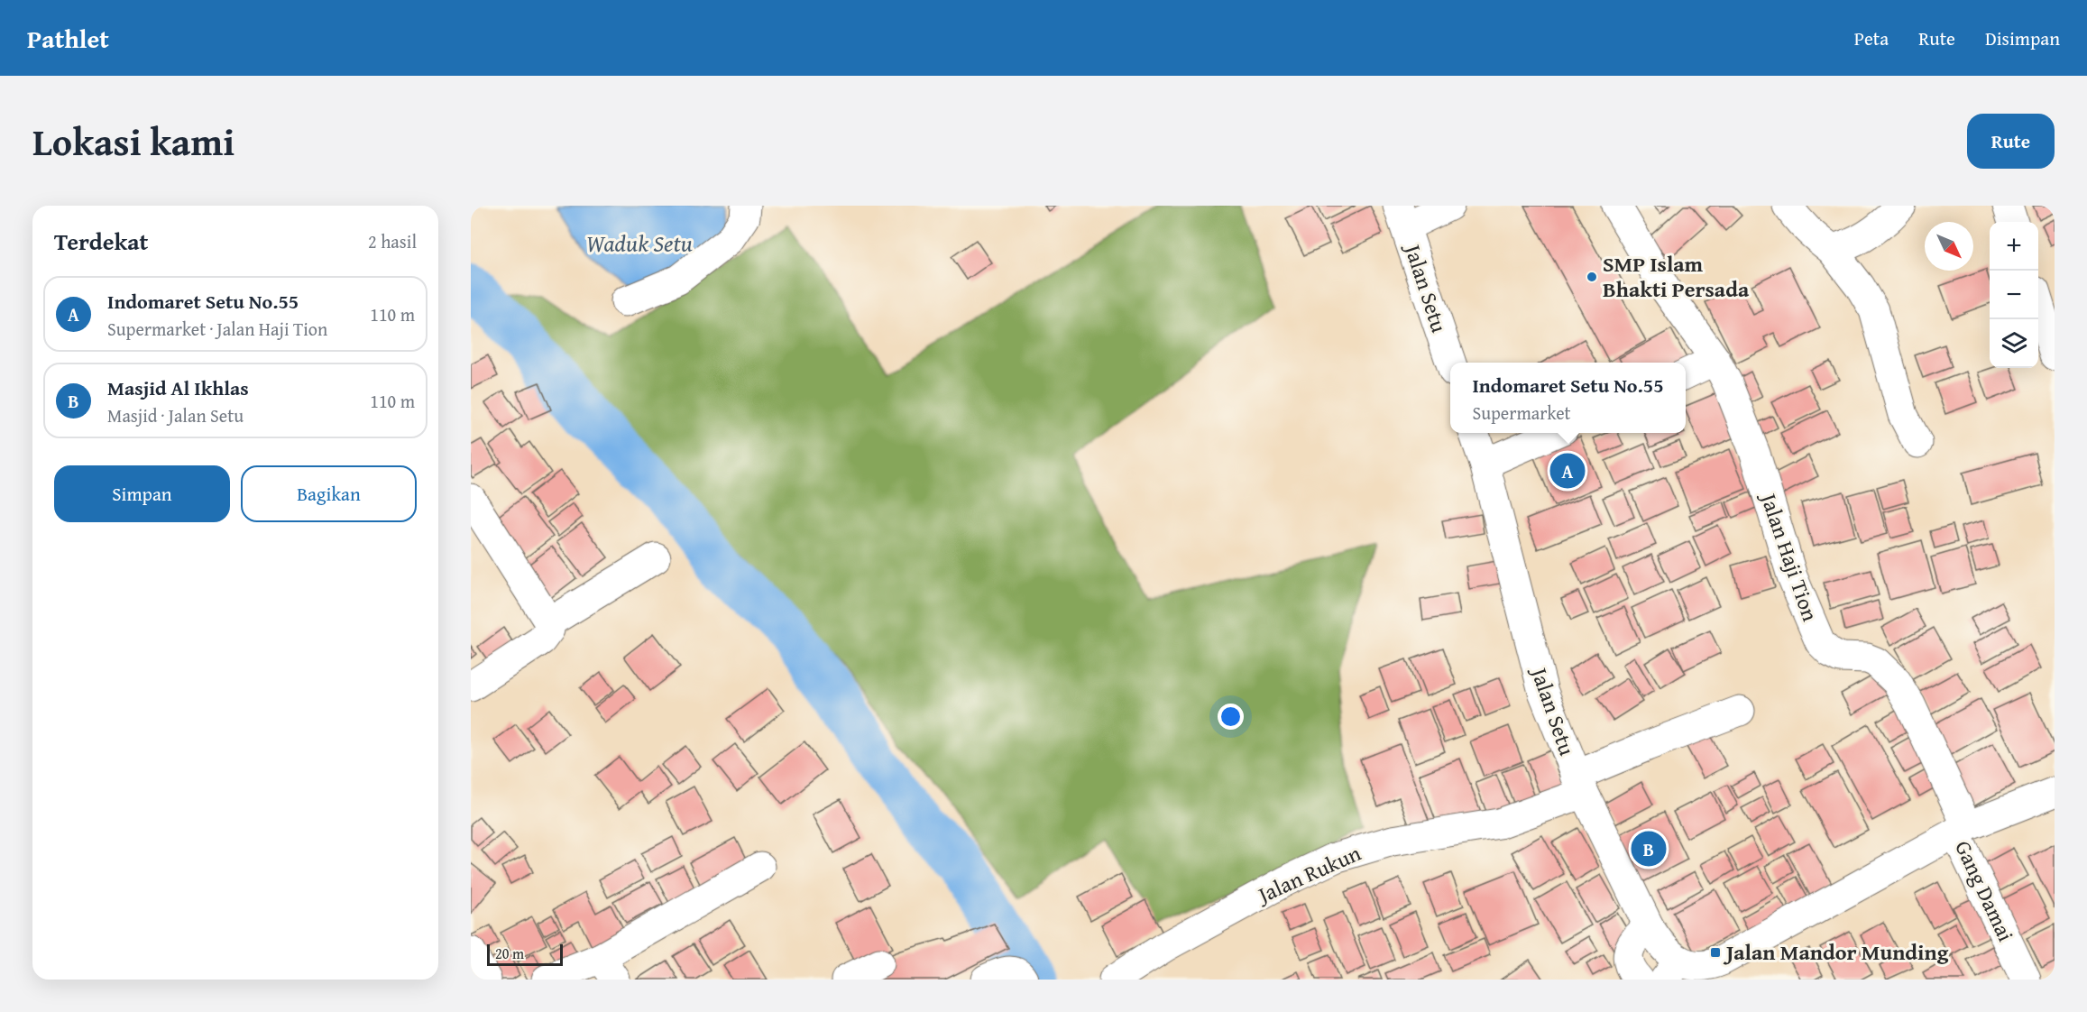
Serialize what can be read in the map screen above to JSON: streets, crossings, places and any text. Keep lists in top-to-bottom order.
{
  "streets": {
    "street": [
      "Jalan Setu",
      "Jalan Haji Tion",
      "Jalan Rukun",
      "Gang Damai"
    ]
  },
  "crossings": [
    ["Jalan Setu", "Jalan Rukun"],
    ["Jalan Haji Tion", "Gang Damai"]
  ],
  "water": ["Waduk Setu"],
  "places": {
    "other": ["SMP Islam Bhakti Persada"],
    "transit": ["Jalan Mandor Munding"]
  },
  "scale_bar": "20 m",
  "north": "bottom right",
  "page": {
    "header": "Pathlet",
    "nav": ["Peta", "Rute", "Disimpan"],
    "title": "Lokasi kami",
    "buttons": [
      "Rute",
      ["Simpan", "Bagikan"]
    ],
    "heading": ["Terdekat", "2 hasil"],
    "map_buttons": ["+", "−"],
    "list": [
      {
        "mark": "A",
        "name": "Indomaret Setu No.55",
        "note": "Supermarket · Jalan Haji Tion",
        "value": "110 m"
      },
      {
        "mark": "B",
        "name": "Masjid Al Ikhlas",
        "note": "Masjid · Jalan Setu",
        "value": "110 m"
      }
    ],
    "popup": ["Indomaret Setu No.55", "Supermarket"],
    "pins": ["A", "B"],
    "scale": "20 m"
  }
}
